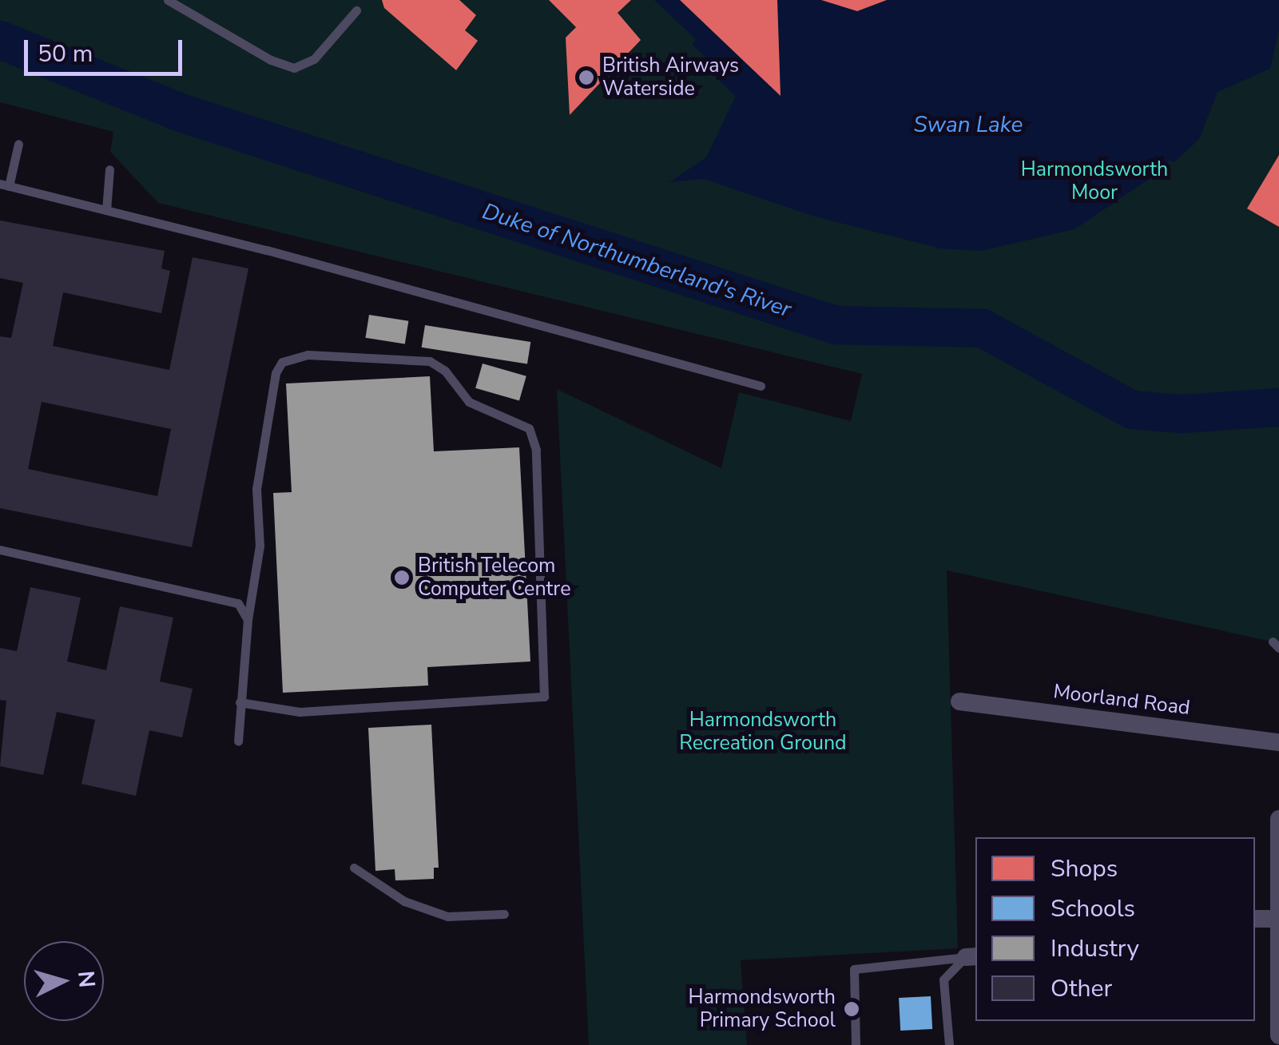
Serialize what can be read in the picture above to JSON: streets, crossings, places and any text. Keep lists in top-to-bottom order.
{
  "streets": {
    "street": ["Moorland Road"]
  },
  "water": ["Swan Lake", "Duke of Northumberland's River"],
  "parks": ["Harmondsworth Moor", "Harmondsworth Recreation Ground"],
  "places": ["British Airways Waterside", "British Telecom Computer Centre", "Harmondsworth Primary School"],
  "legend": [
    "Shops",
    "Schools",
    "Industry",
    "Other"
  ],
  "scale_bar": "50 m",
  "north": "right"
}
